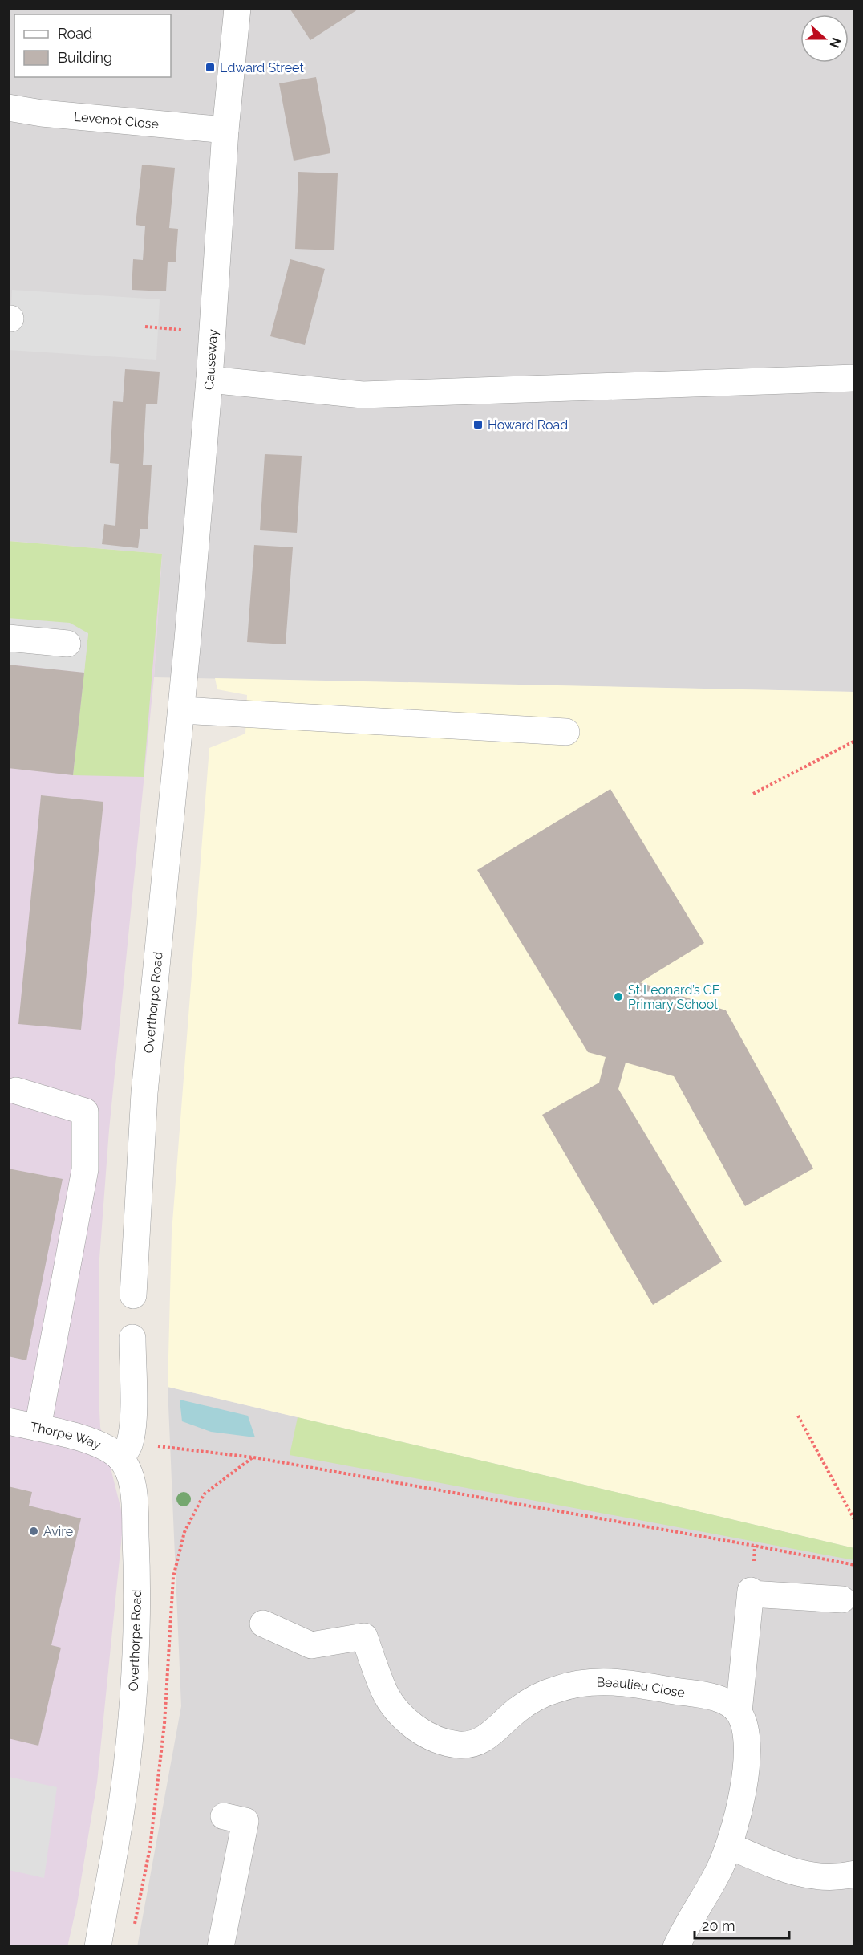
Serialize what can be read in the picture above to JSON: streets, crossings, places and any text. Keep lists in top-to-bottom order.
{
  "streets": {
    "street": [
      "Levenot Close",
      "Causeway",
      "Overthorpe Road",
      "Thorpe Way",
      "Beaulieu Close"
    ]
  },
  "crossings": [
    ["Levenot Close", "Causeway"],
    ["Causeway", "Overthorpe Road"],
    ["Overthorpe Road", "Thorpe Way"]
  ],
  "places": {
    "transit": ["Edward Street", "Howard Road"],
    "other": ["St Leonard’s CE Primary School", "Avire"]
  },
  "legend": ["Road", "Building"],
  "scale_bar": "20 m",
  "north": "right"
}
